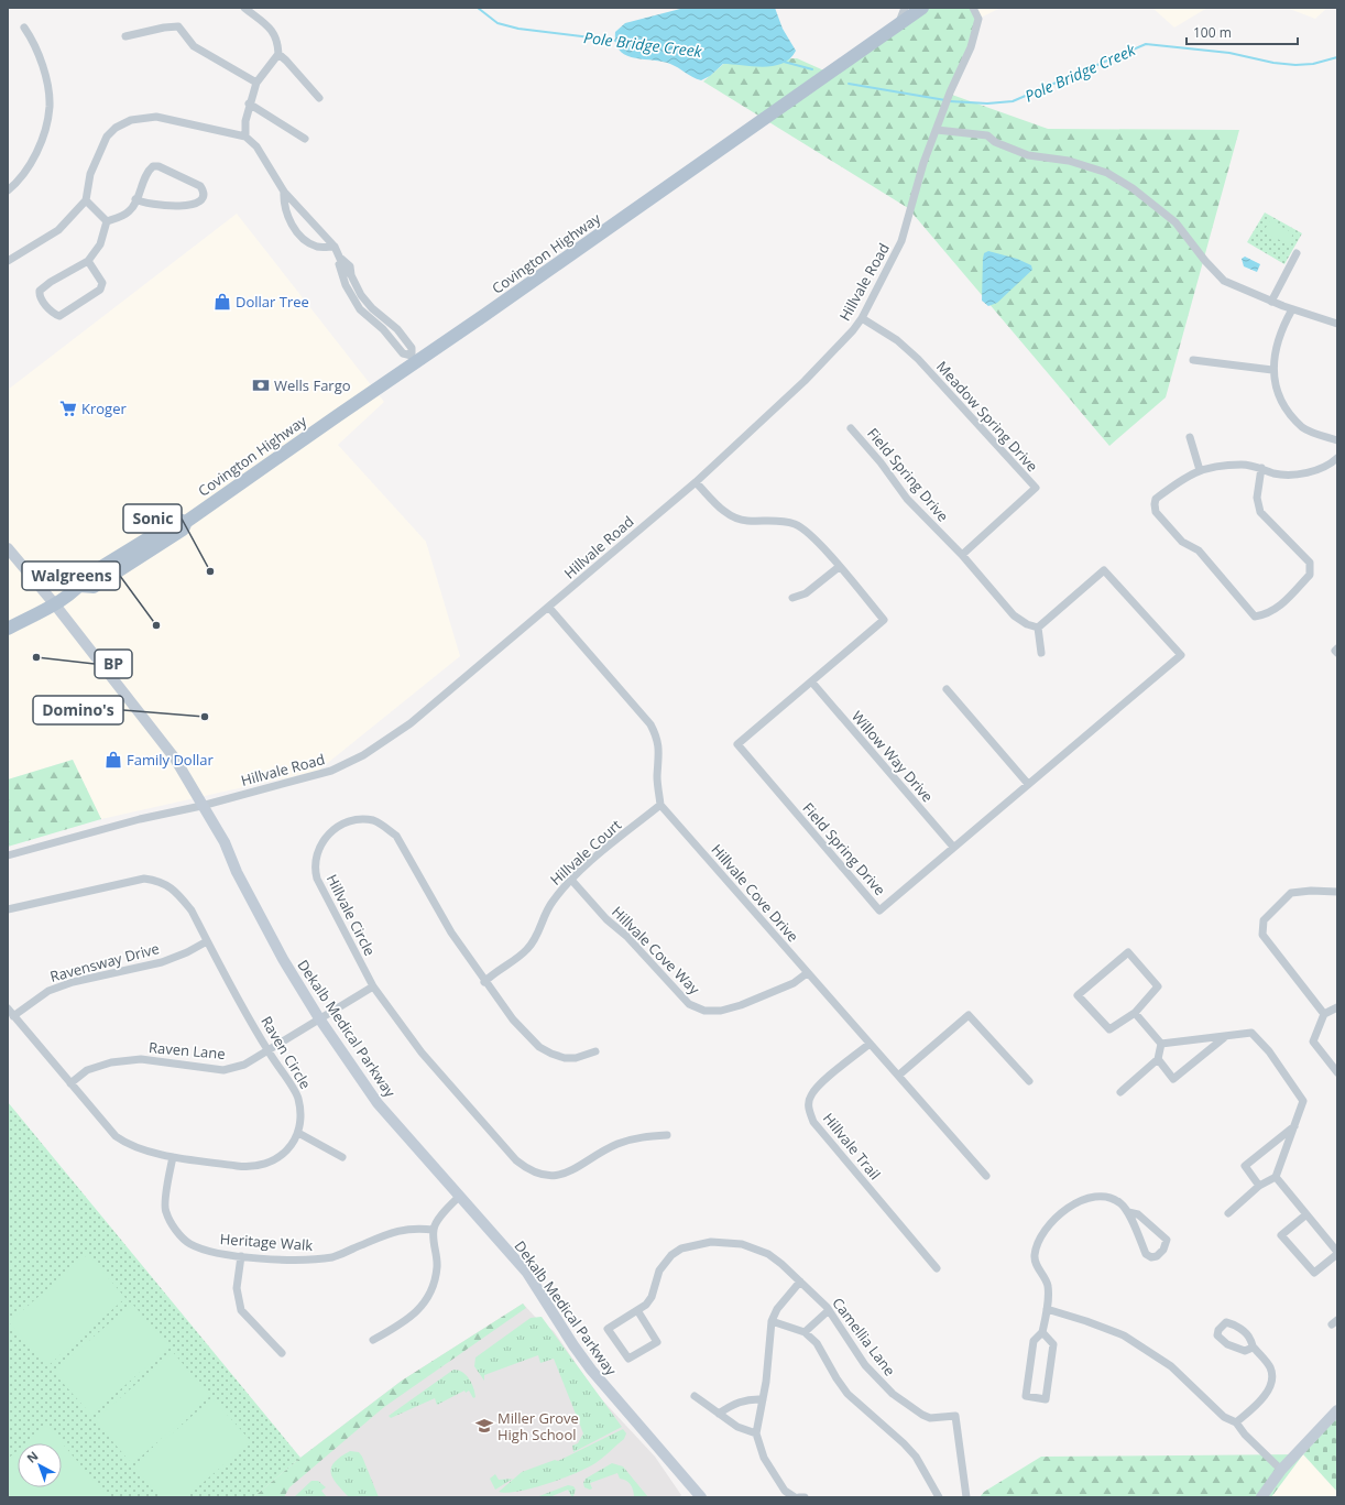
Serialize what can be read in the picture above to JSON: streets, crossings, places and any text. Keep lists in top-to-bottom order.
{
  "streets": {
    "main road": ["Covington Highway", "Dekalb Medical Parkway"],
    "street": [
      "Hillvale Road",
      "Meadow Spring Drive",
      "Field Spring Drive",
      "Willow Way Drive",
      "Hillvale Court",
      "Hillvale Cove Drive",
      "Hillvale Circle",
      "Hillvale Cove Way",
      "Ravensway Drive",
      "Raven Lane",
      "Raven Circle",
      "Hillvale Trail",
      "Heritage Walk",
      "Camellia Lane"
    ]
  },
  "crossings": [
    ["Covington Highway", "Dekalb Medical Parkway"],
    ["Hillvale Road", "Meadow Spring Drive"],
    ["Hillvale Road", "Field Spring Drive"],
    ["Hillvale Road", "Dekalb Medical Parkway"],
    ["Meadow Spring Drive", "Field Spring Drive"],
    ["Field Spring Drive", "Willow Way Drive"],
    ["Hillvale Court", "Hillvale Cove Drive"],
    ["Hillvale Court", "Hillvale Circle"],
    ["Hillvale Court", "Hillvale Cove Way"],
    ["Hillvale Cove Drive", "Hillvale Cove Way"],
    ["Hillvale Cove Drive", "Hillvale Trail"],
    ["Hillvale Circle", "Raven Lane"],
    ["Ravensway Drive", "Raven Circle"],
    ["Dekalb Medical Parkway", "Raven Lane"],
    ["Raven Lane", "Raven Circle"]
  ],
  "water": ["Pole Bridge Creek"],
  "places": {
    "shop": ["Dollar Tree", "Family Dollar"],
    "bank": ["Wells Fargo"],
    "supermarket": ["Kroger"],
    "other": [
      "Sonic",
      "Walgreens",
      "BP",
      "Domino's"
    ],
    "school or university": ["Miller Grove High School"]
  },
  "scale_bar": "100 m",
  "north": "top left"
}
